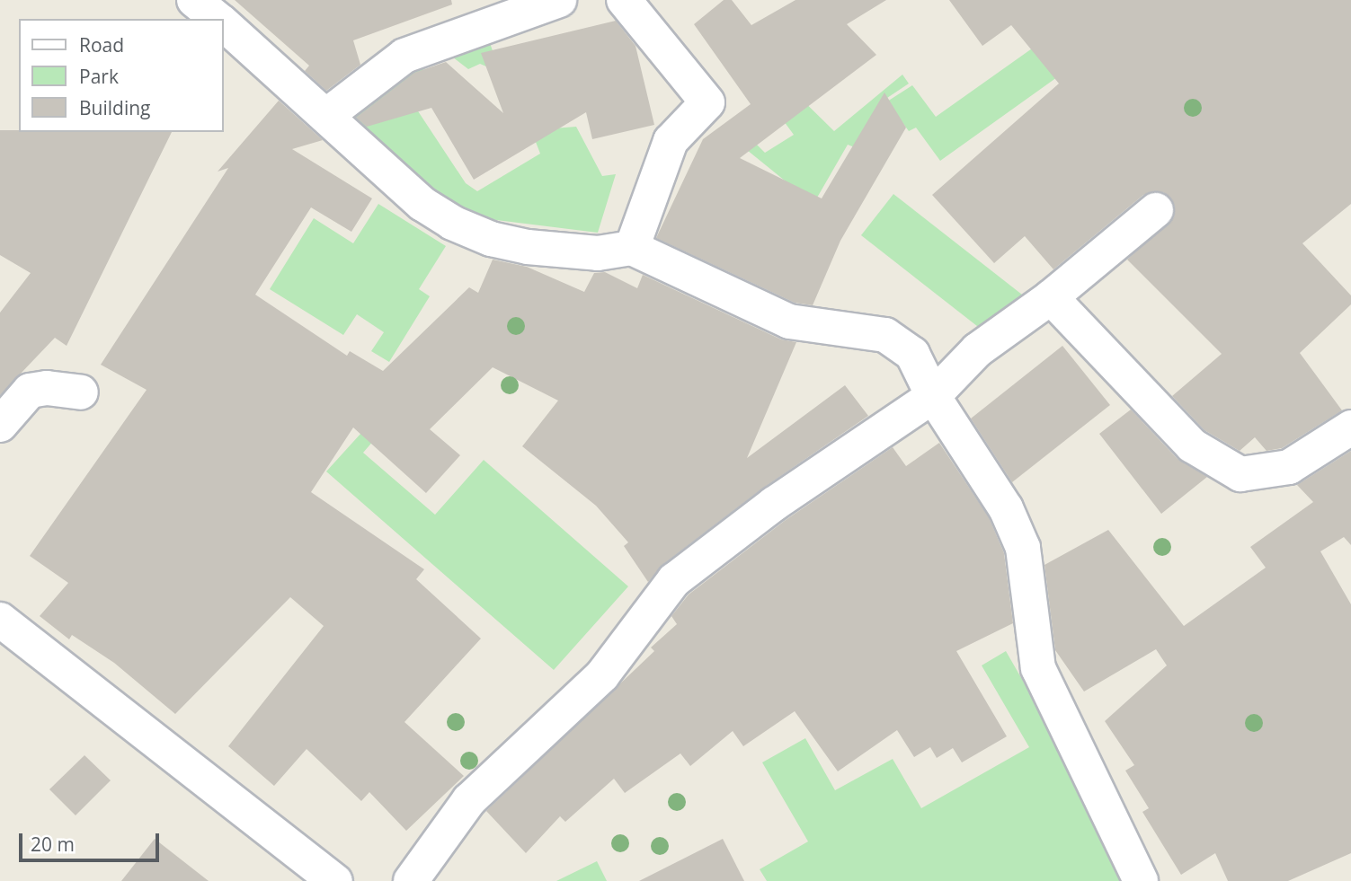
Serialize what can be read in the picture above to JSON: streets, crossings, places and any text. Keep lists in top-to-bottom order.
{
  "legend": ["Road", "Park", "Building"],
  "scale_bar": "20 m"
}
